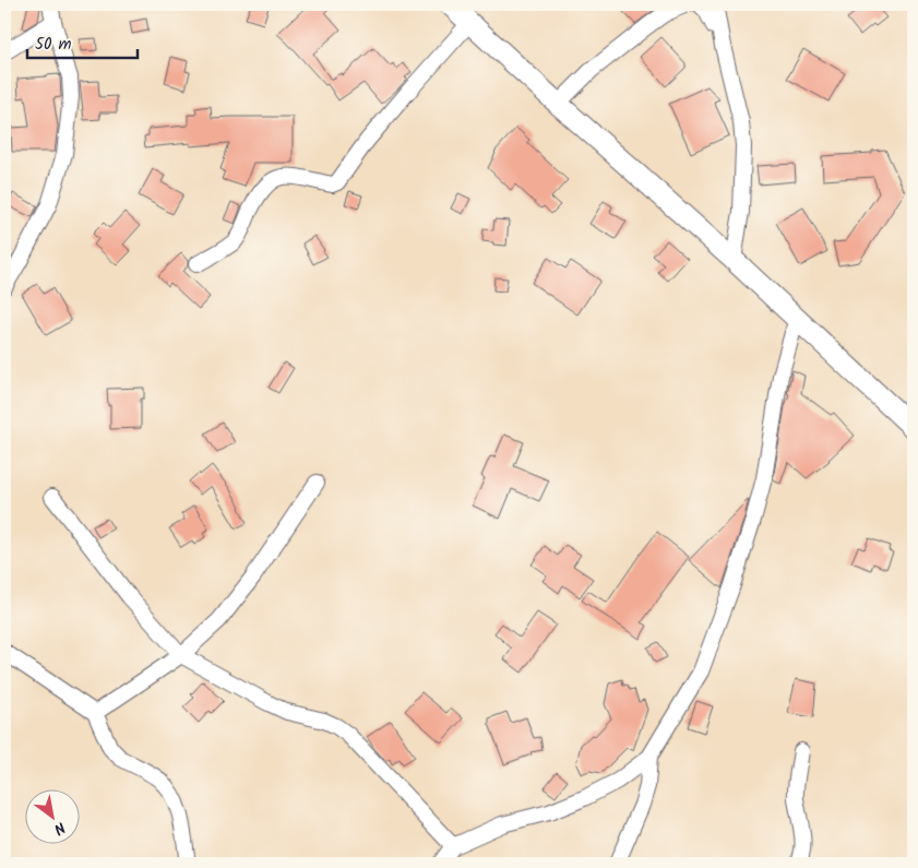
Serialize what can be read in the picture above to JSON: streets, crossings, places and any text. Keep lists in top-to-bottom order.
{
  "scale_bar": "50 m",
  "north": "bottom right"
}
